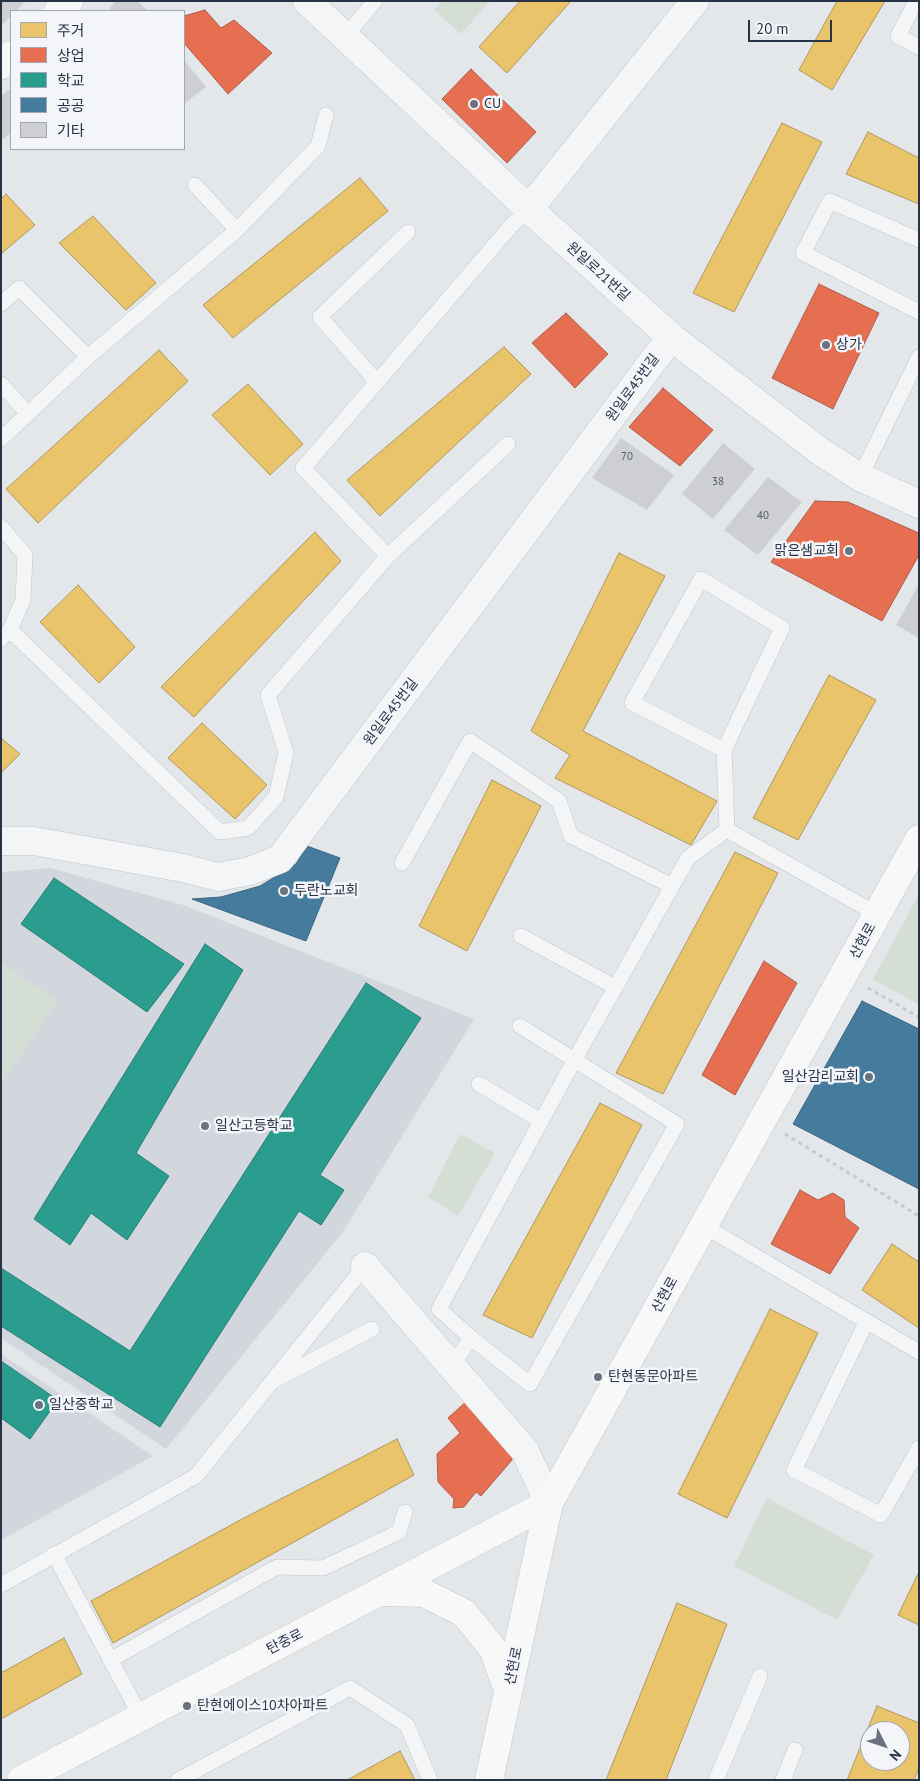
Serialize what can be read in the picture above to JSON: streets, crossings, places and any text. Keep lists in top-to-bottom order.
{
  "streets": {
    "main road": ["산현로", "탄중로"],
    "street": ["원일로21번길", "원일로45번길"]
  },
  "crossings": [
    ["원일로21번길", "원일로45번길"],
    ["산현로", "탄중로"]
  ],
  "places": [
    "CU",
    "상가",
    "맑은샘교회",
    "두란노교회",
    "일산감리교회",
    "일산고등학교",
    "탄현동문아파트",
    "일산중학교",
    "탄현에이스10차아파트"
  ],
  "house_numbers": ["70", "38", "40"],
  "legend": [
    "주거",
    "상업",
    "학교",
    "공공",
    "기타"
  ],
  "scale_bar": "20 m",
  "north": "bottom right"
}
